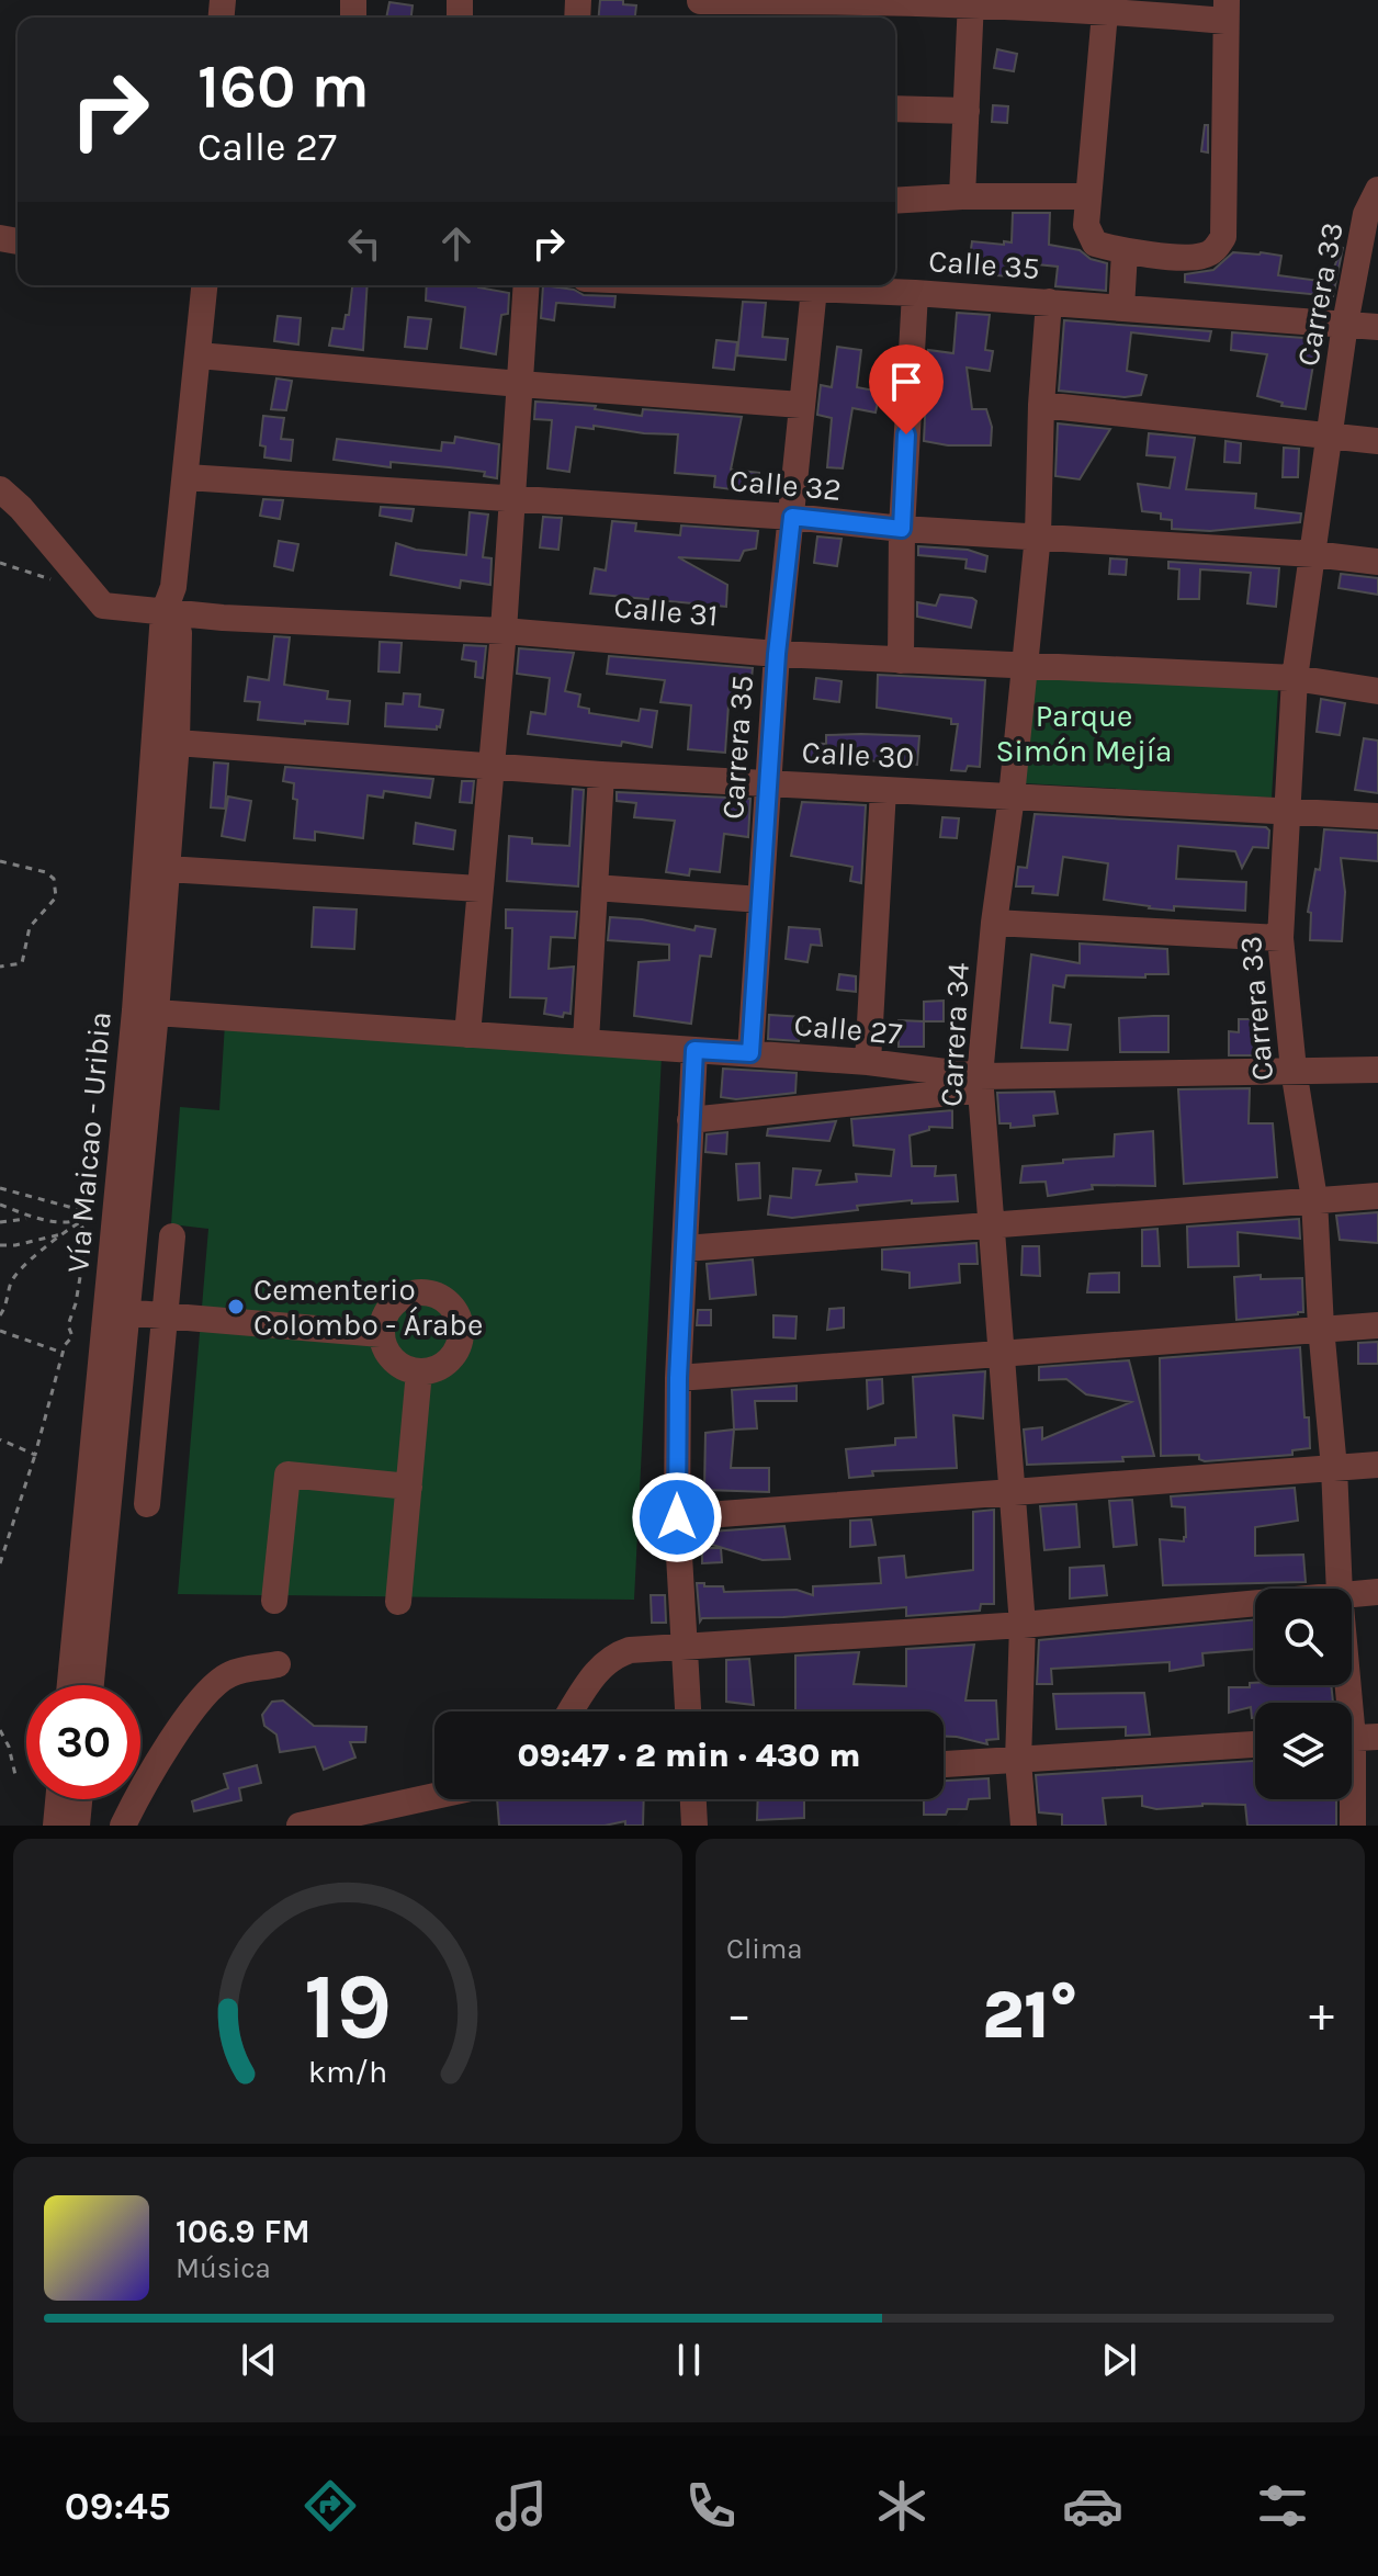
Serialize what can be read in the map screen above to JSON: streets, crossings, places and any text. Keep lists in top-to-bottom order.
{
  "streets": {
    "street": [
      "Calle 35",
      "Carrera 33",
      "Calle 32",
      "Calle 31",
      "Carrera 35",
      "Calle 30",
      "Calle 27",
      "Carrera 34",
      "Vía Maicao - Uribia"
    ]
  },
  "crossings": [
    ["Calle 35", "Carrera 33"],
    ["Calle 35", "Carrera 35"],
    ["Calle 35", "Carrera 34"],
    ["Carrera 33", "Calle 32"],
    ["Carrera 33", "Calle 31"],
    ["Carrera 33", "Calle 30"],
    ["Carrera 33", "Calle 27"],
    ["Calle 32", "Carrera 35"],
    ["Calle 32", "Carrera 34"],
    ["Calle 32", "Vía Maicao - Uribia"],
    ["Calle 31", "Carrera 35"],
    ["Calle 31", "Carrera 34"],
    ["Calle 31", "Vía Maicao - Uribia"],
    ["Carrera 35", "Calle 30"],
    ["Carrera 35", "Calle 27"],
    ["Calle 30", "Carrera 34"],
    ["Calle 30", "Vía Maicao - Uribia"],
    ["Calle 27", "Carrera 34"],
    ["Calle 27", "Vía Maicao - Uribia"]
  ],
  "parks": ["Parque Simón Mejía"],
  "places": ["Cementerio Colombo - Árabe"],
  "page": {
    "turn": ["160 m", "Calle 27"],
    "limit": "30",
    "trip": "09:47 · 2 min · 430 m",
    "tile": "Clima",
    "heat": ["−", "21°", "+"],
    "song": ["106.9 FM", "Música"],
    "tabs": "09:45",
    "gauge": ["19", "km/h"]
  }
}
